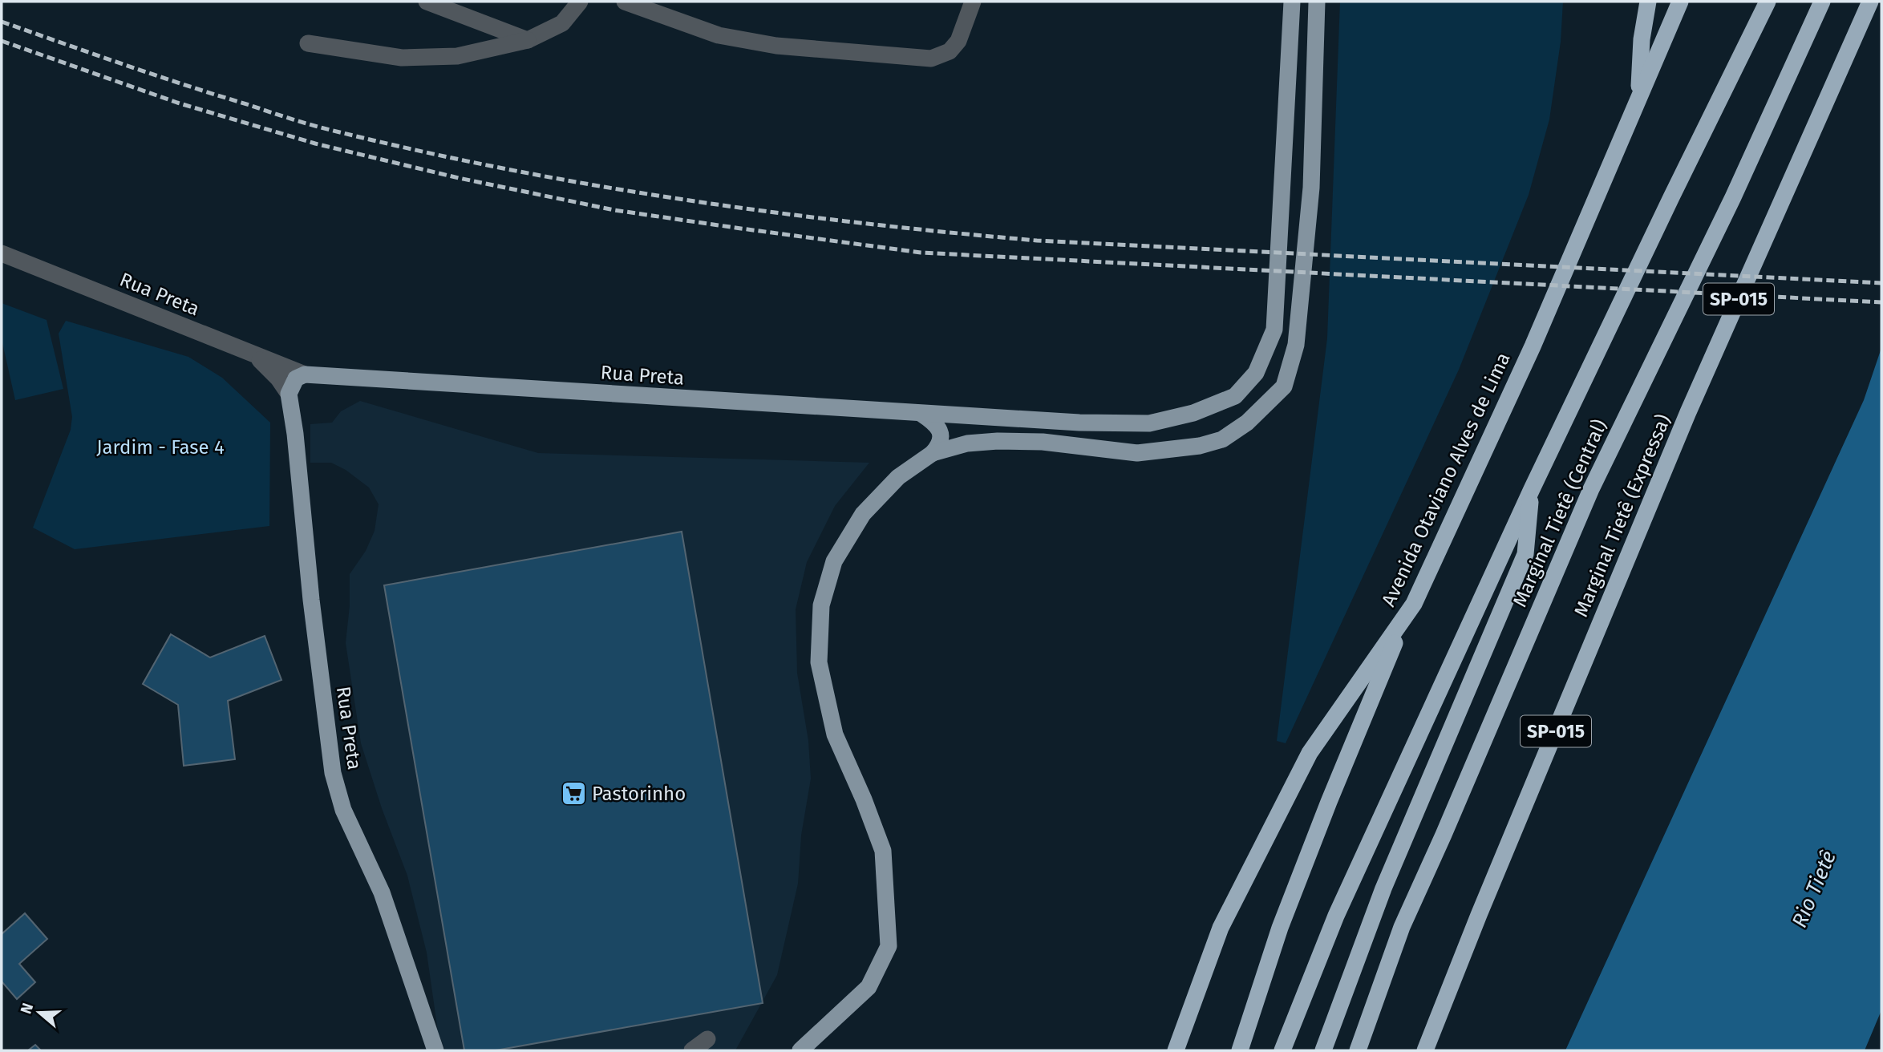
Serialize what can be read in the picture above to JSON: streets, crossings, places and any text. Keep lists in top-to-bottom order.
{
  "streets": {
    "highway": [
      "SP-015",
      "Avenida Otaviano Alves de Lima",
      "Marginal Tietê (Central)",
      "Marginal Tietê (Expressa)"
    ],
    "main road": ["Rua Preta"]
  },
  "water": ["Rio Tietê"],
  "parks": ["Jardim - Fase 4"],
  "places": {
    "supermarket": ["Pastorinho"]
  },
  "north": "left"
}
